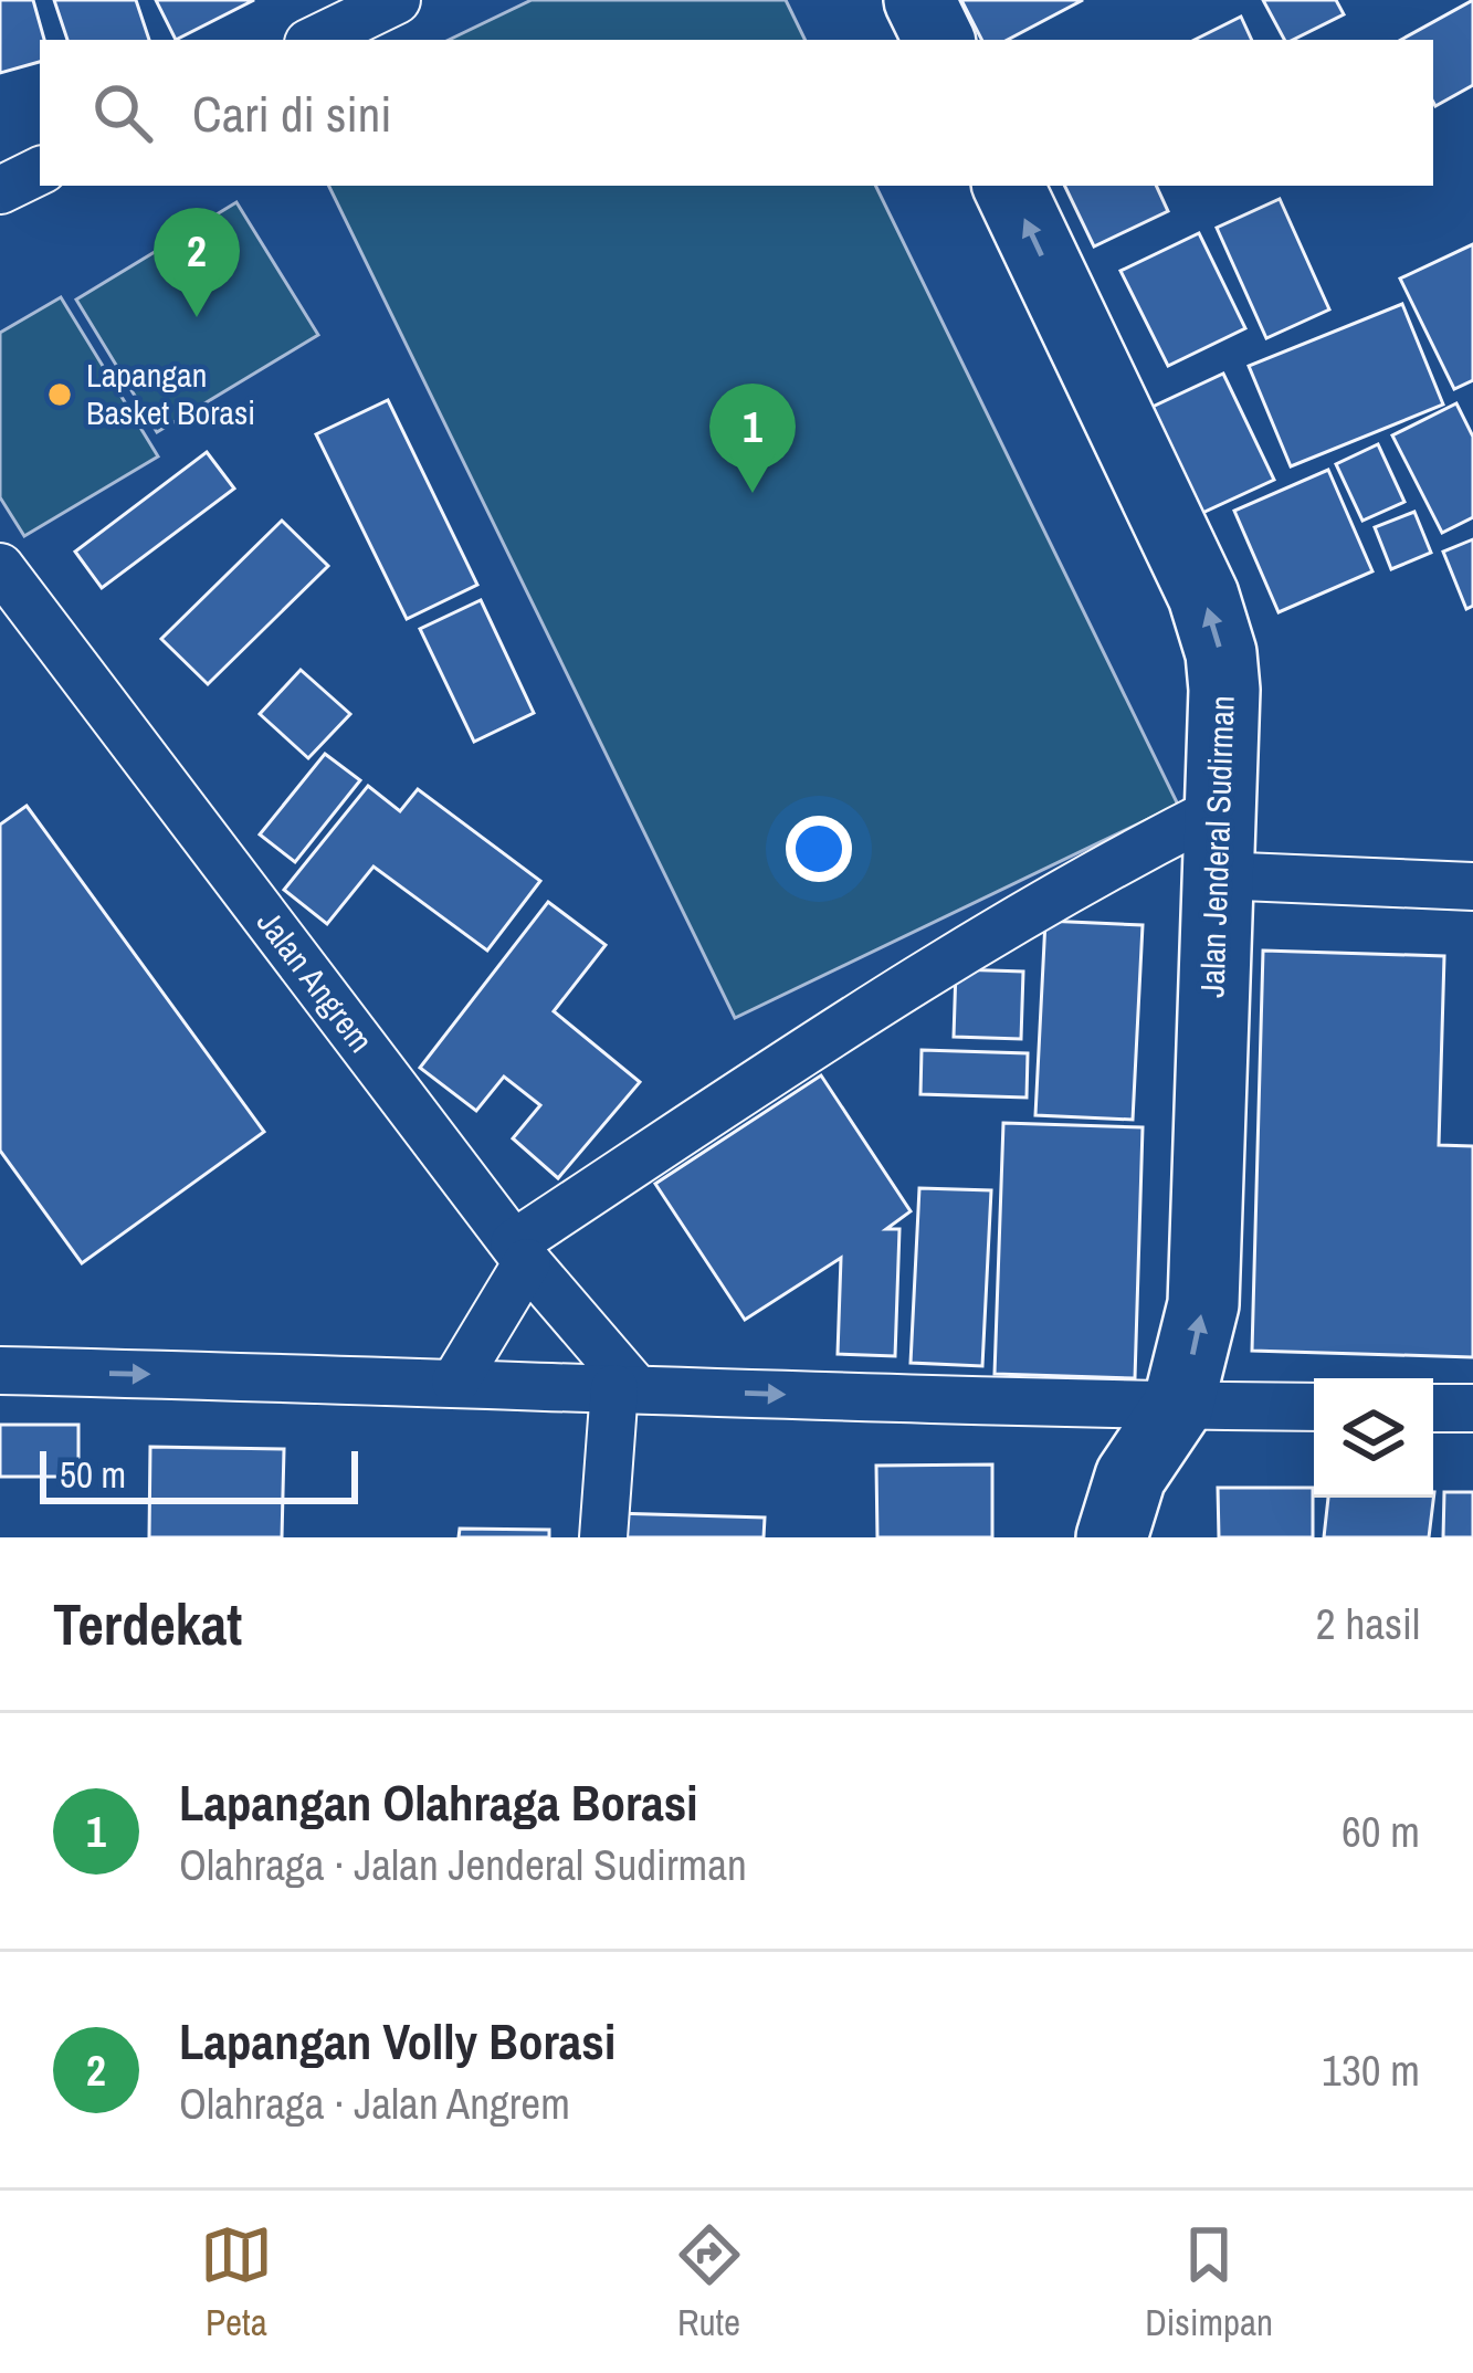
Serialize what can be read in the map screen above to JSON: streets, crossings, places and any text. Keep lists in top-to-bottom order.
{
  "streets": {
    "highway": ["Jalan Jenderal Sudirman"],
    "street": ["Jalan Angrem"]
  },
  "one_way": ["Jalan Jenderal Sudirman"],
  "places": ["Lapangan Basket Borasi"],
  "scale_bar": "50 m",
  "page": {
    "search": "Cari di sini",
    "pins": ["2", "1"],
    "scale": "50 m",
    "heading": ["Terdekat", "2 hasil"],
    "list": [
      {
        "mark": "1",
        "name": "Lapangan Olahraga Borasi",
        "note": "Olahraga · Jalan Jenderal Sudirman",
        "value": "60 m"
      },
      {
        "mark": "2",
        "name": "Lapangan Volly Borasi",
        "note": "Olahraga · Jalan Angrem",
        "value": "130 m"
      }
    ],
    "nav": ["Peta", "Rute", "Disimpan"]
  }
}
